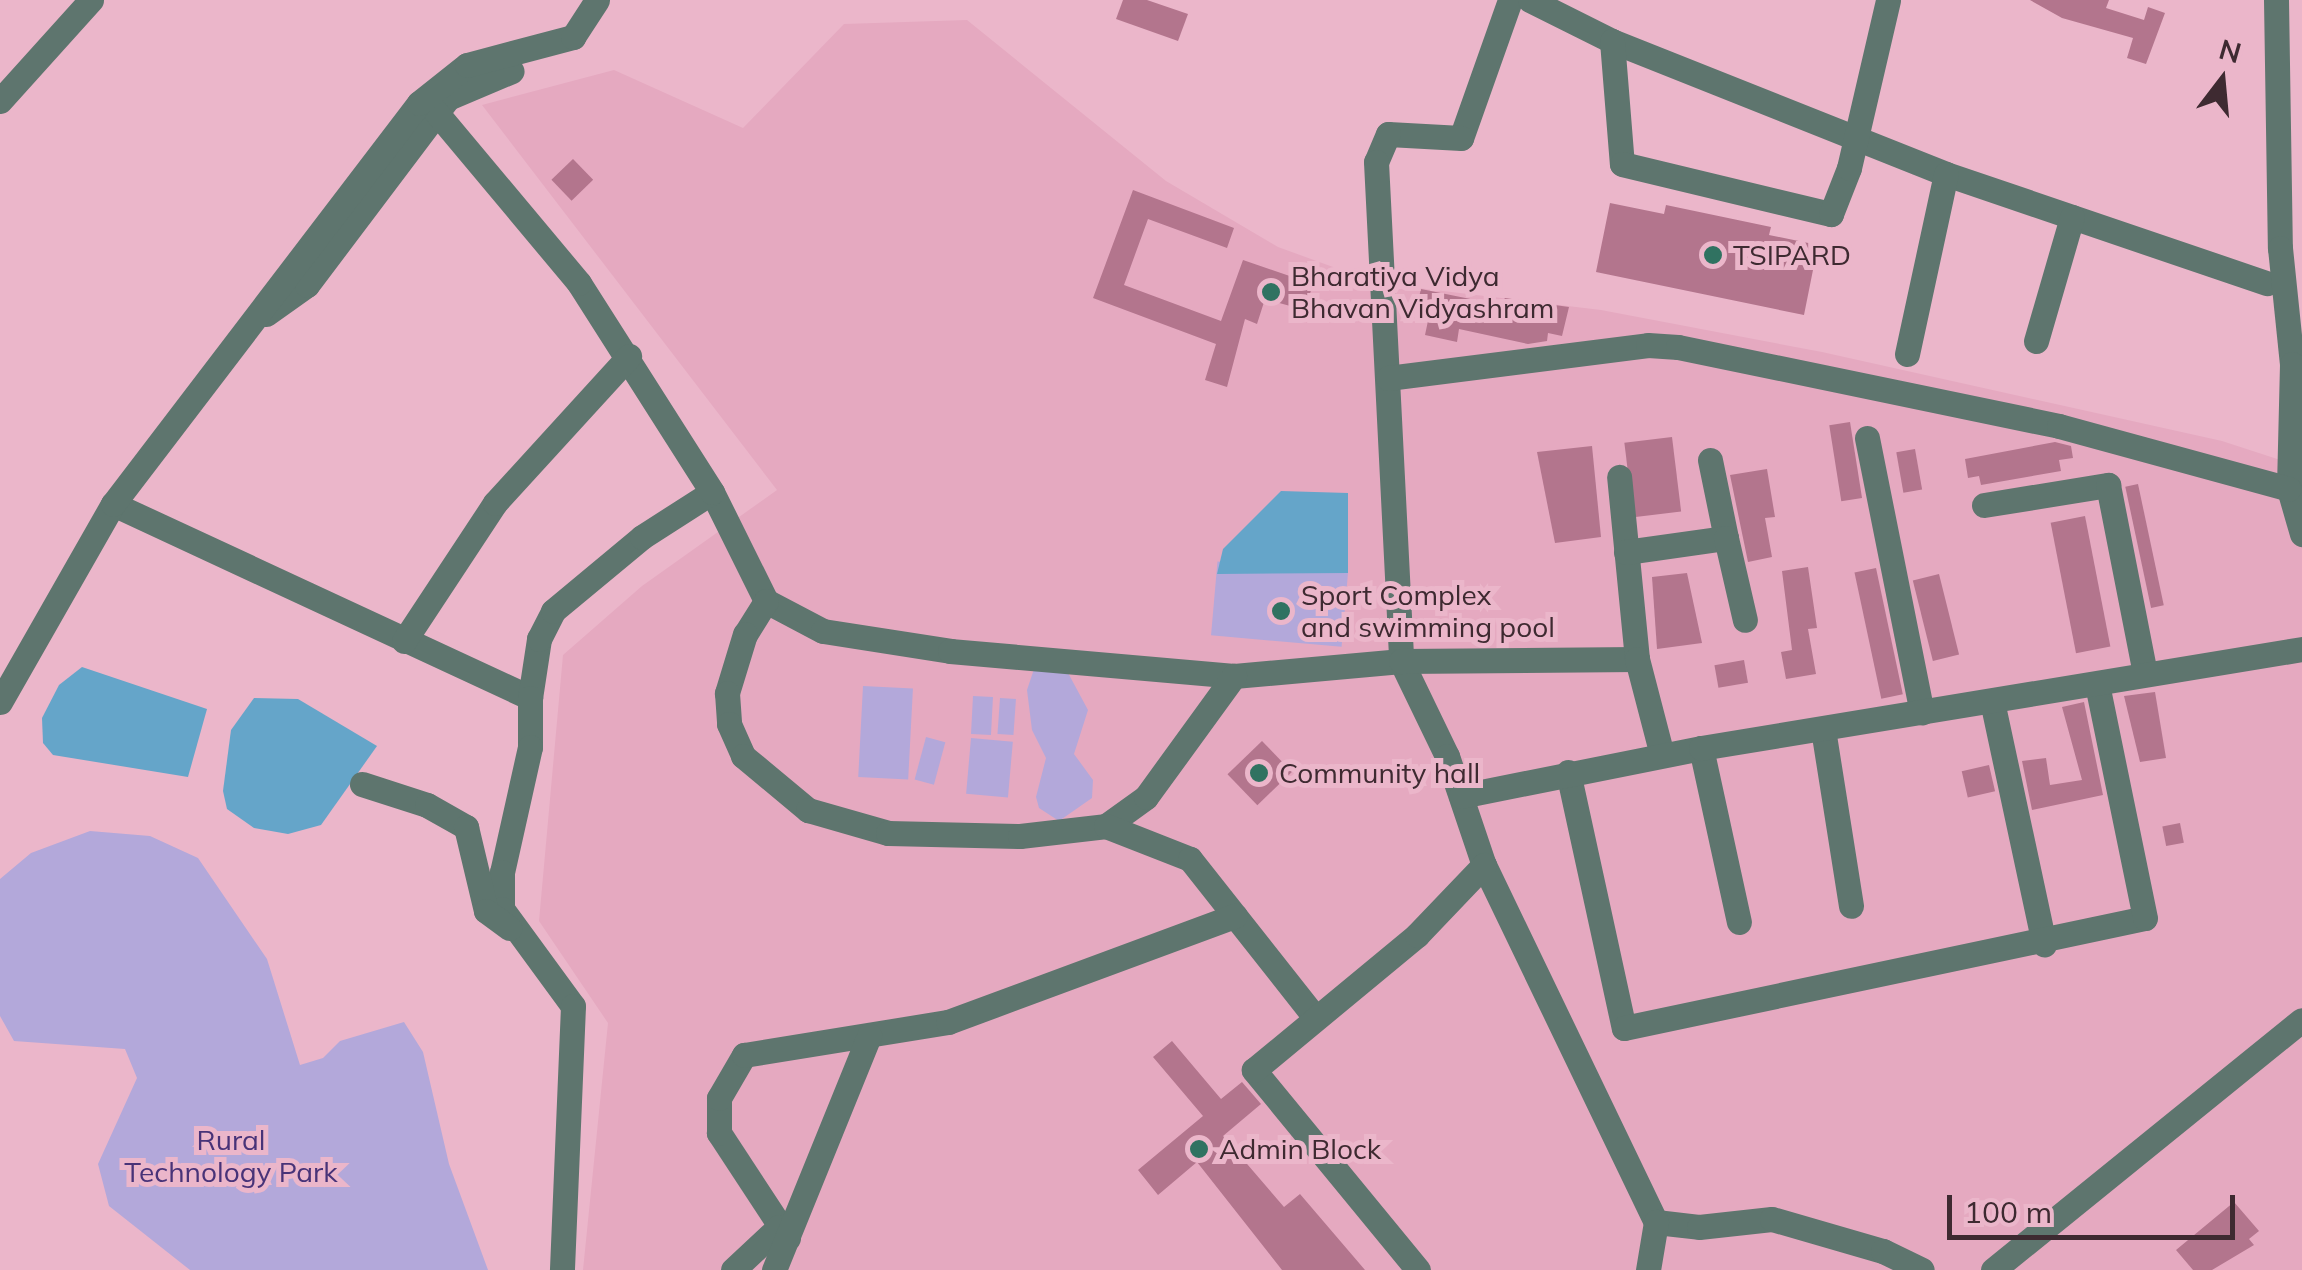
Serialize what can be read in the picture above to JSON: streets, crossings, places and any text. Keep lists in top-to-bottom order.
{
  "parks": ["Rural Technology Park"],
  "places": [
    "TSIPARD",
    "Bharatiya Vidya Bhavan Vidyashram",
    "Sport Complex and swimming pool",
    "Community hall",
    "Admin Block"
  ],
  "scale_bar": "100 m",
  "north": "top"
}
